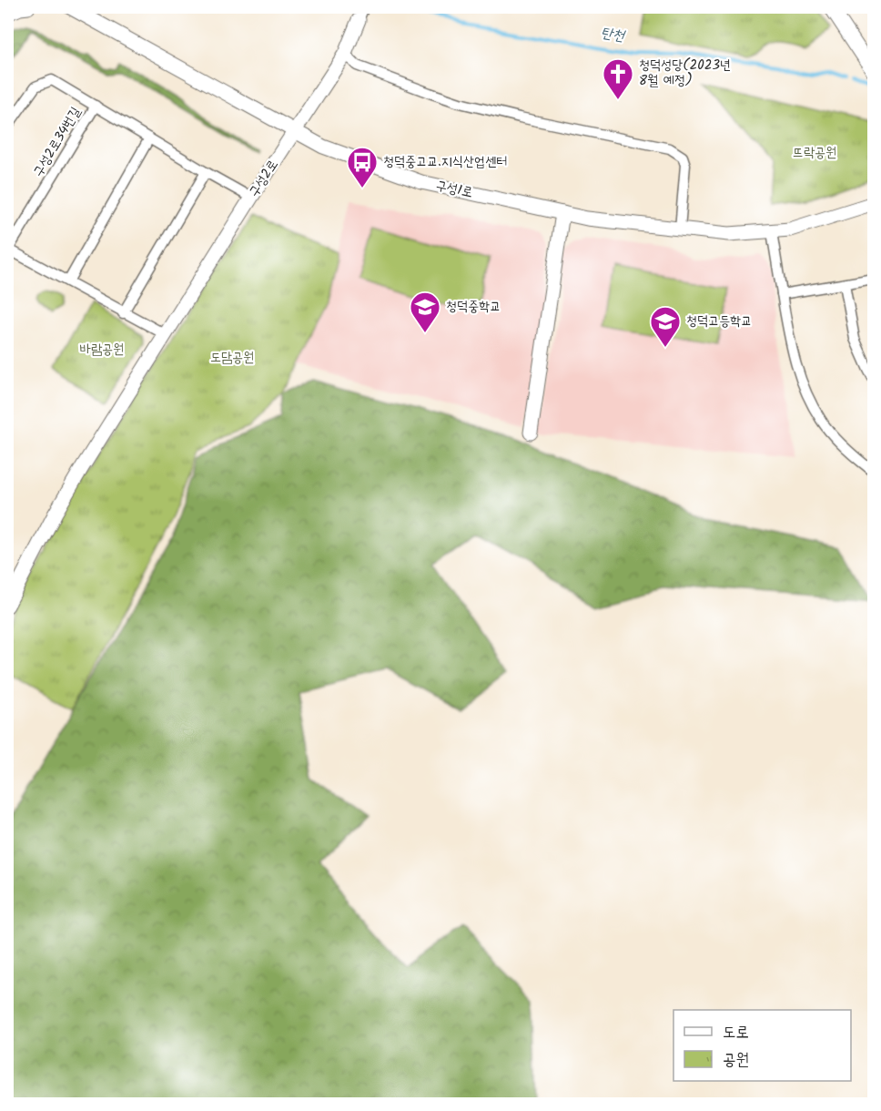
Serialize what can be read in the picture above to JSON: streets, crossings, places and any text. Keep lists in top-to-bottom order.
{
  "streets": {
    "street": ["구성2로34번길", "구성2로", "구성1로"]
  },
  "crossings": [
    ["구성2로34번길", "구성2로"],
    ["구성2로", "구성1로"]
  ],
  "water": ["탄천"],
  "parks": ["뜨락공원", "바람공원", "도담공원"],
  "places": {
    "church": ["청덕성당(2023년 8월 예정)"],
    "bus stop": ["청덕중고교.지식산업센터"],
    "school or university": ["청덕중학교", "청덕고등학교"]
  },
  "legend": ["도로", "공원"]
}
